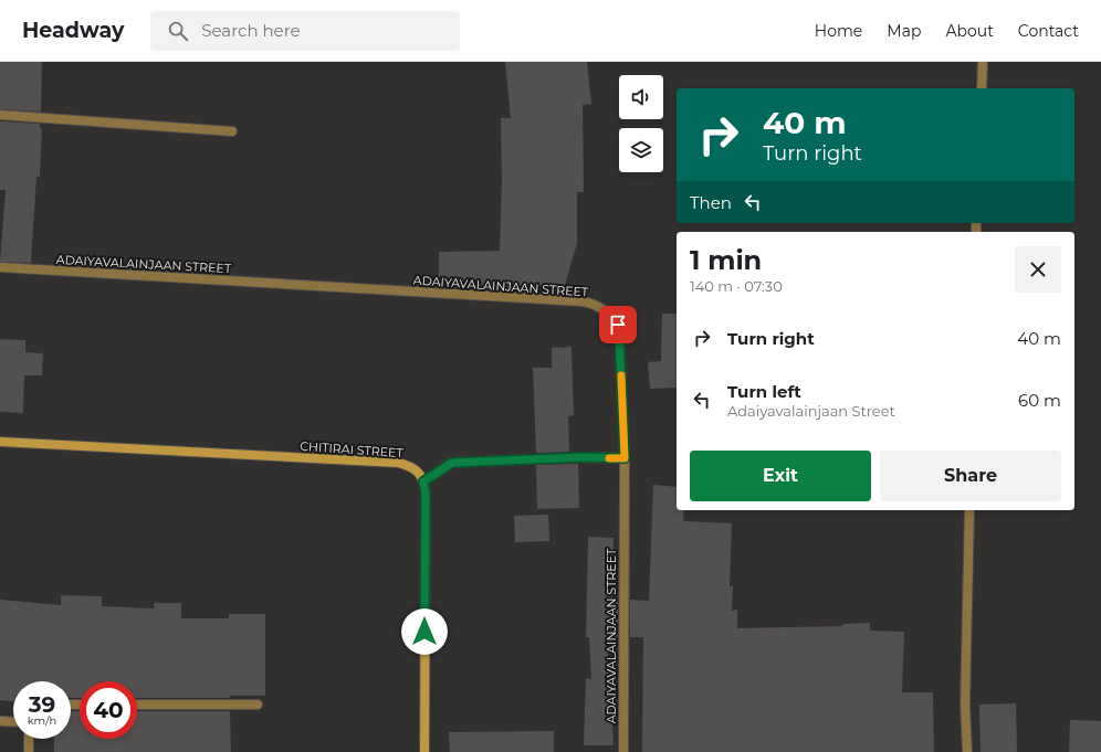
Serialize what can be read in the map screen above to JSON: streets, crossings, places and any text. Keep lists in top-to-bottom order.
{
  "streets": {
    "street": ["ADAIYAVALAINJAAN STREET", "CHITIRAI STREET"]
  },
  "page": {
    "header": "Headway",
    "search": "Search here",
    "nav": [
      "Home",
      "Map",
      "About",
      "Contact"
    ],
    "turn": ["40 m", "Turn right"],
    "then": "Then",
    "heading": ["1 min", "140 m · 07:30"],
    "list": [
      {
        "name": "Turn right",
        "value": "40 m"
      },
      {
        "name": "Turn left",
        "note": "Adaiyavalainjaan Street",
        "value": "60 m"
      }
    ],
    "buttons": ["Exit", "Share"],
    "speed": "39 km/h",
    "limit": "40"
  }
}
